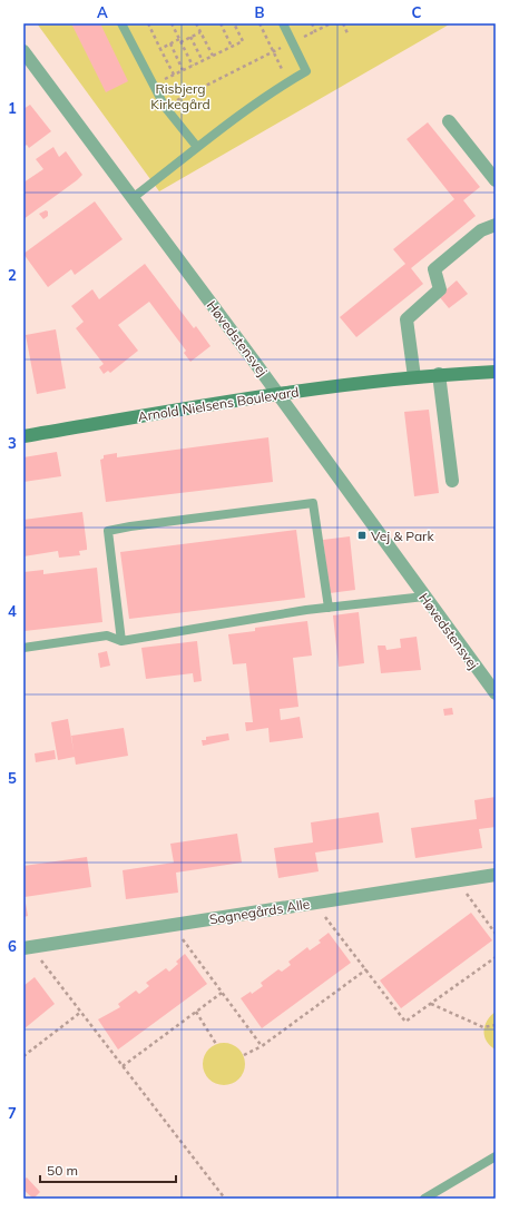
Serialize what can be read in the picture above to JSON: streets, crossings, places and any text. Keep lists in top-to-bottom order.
{
  "streets": {
    "street": ["Høvedstensvej", "Arnold Nielsens Boulevard", "Sognegårds Alle"]
  },
  "crossings": [
    ["Høvedstensvej", "Arnold Nielsens Boulevard"]
  ],
  "parks": ["Risbjerg Kirkegård"],
  "places": {
    "transit": ["Vej & Park"]
  },
  "scale_bar": "50 m",
  "grid": {
    "columns": ["A", "B", "C"],
    "rows": [
      "1",
      "2",
      "3",
      "4",
      "5",
      "6",
      "7"
    ]
  }
}
